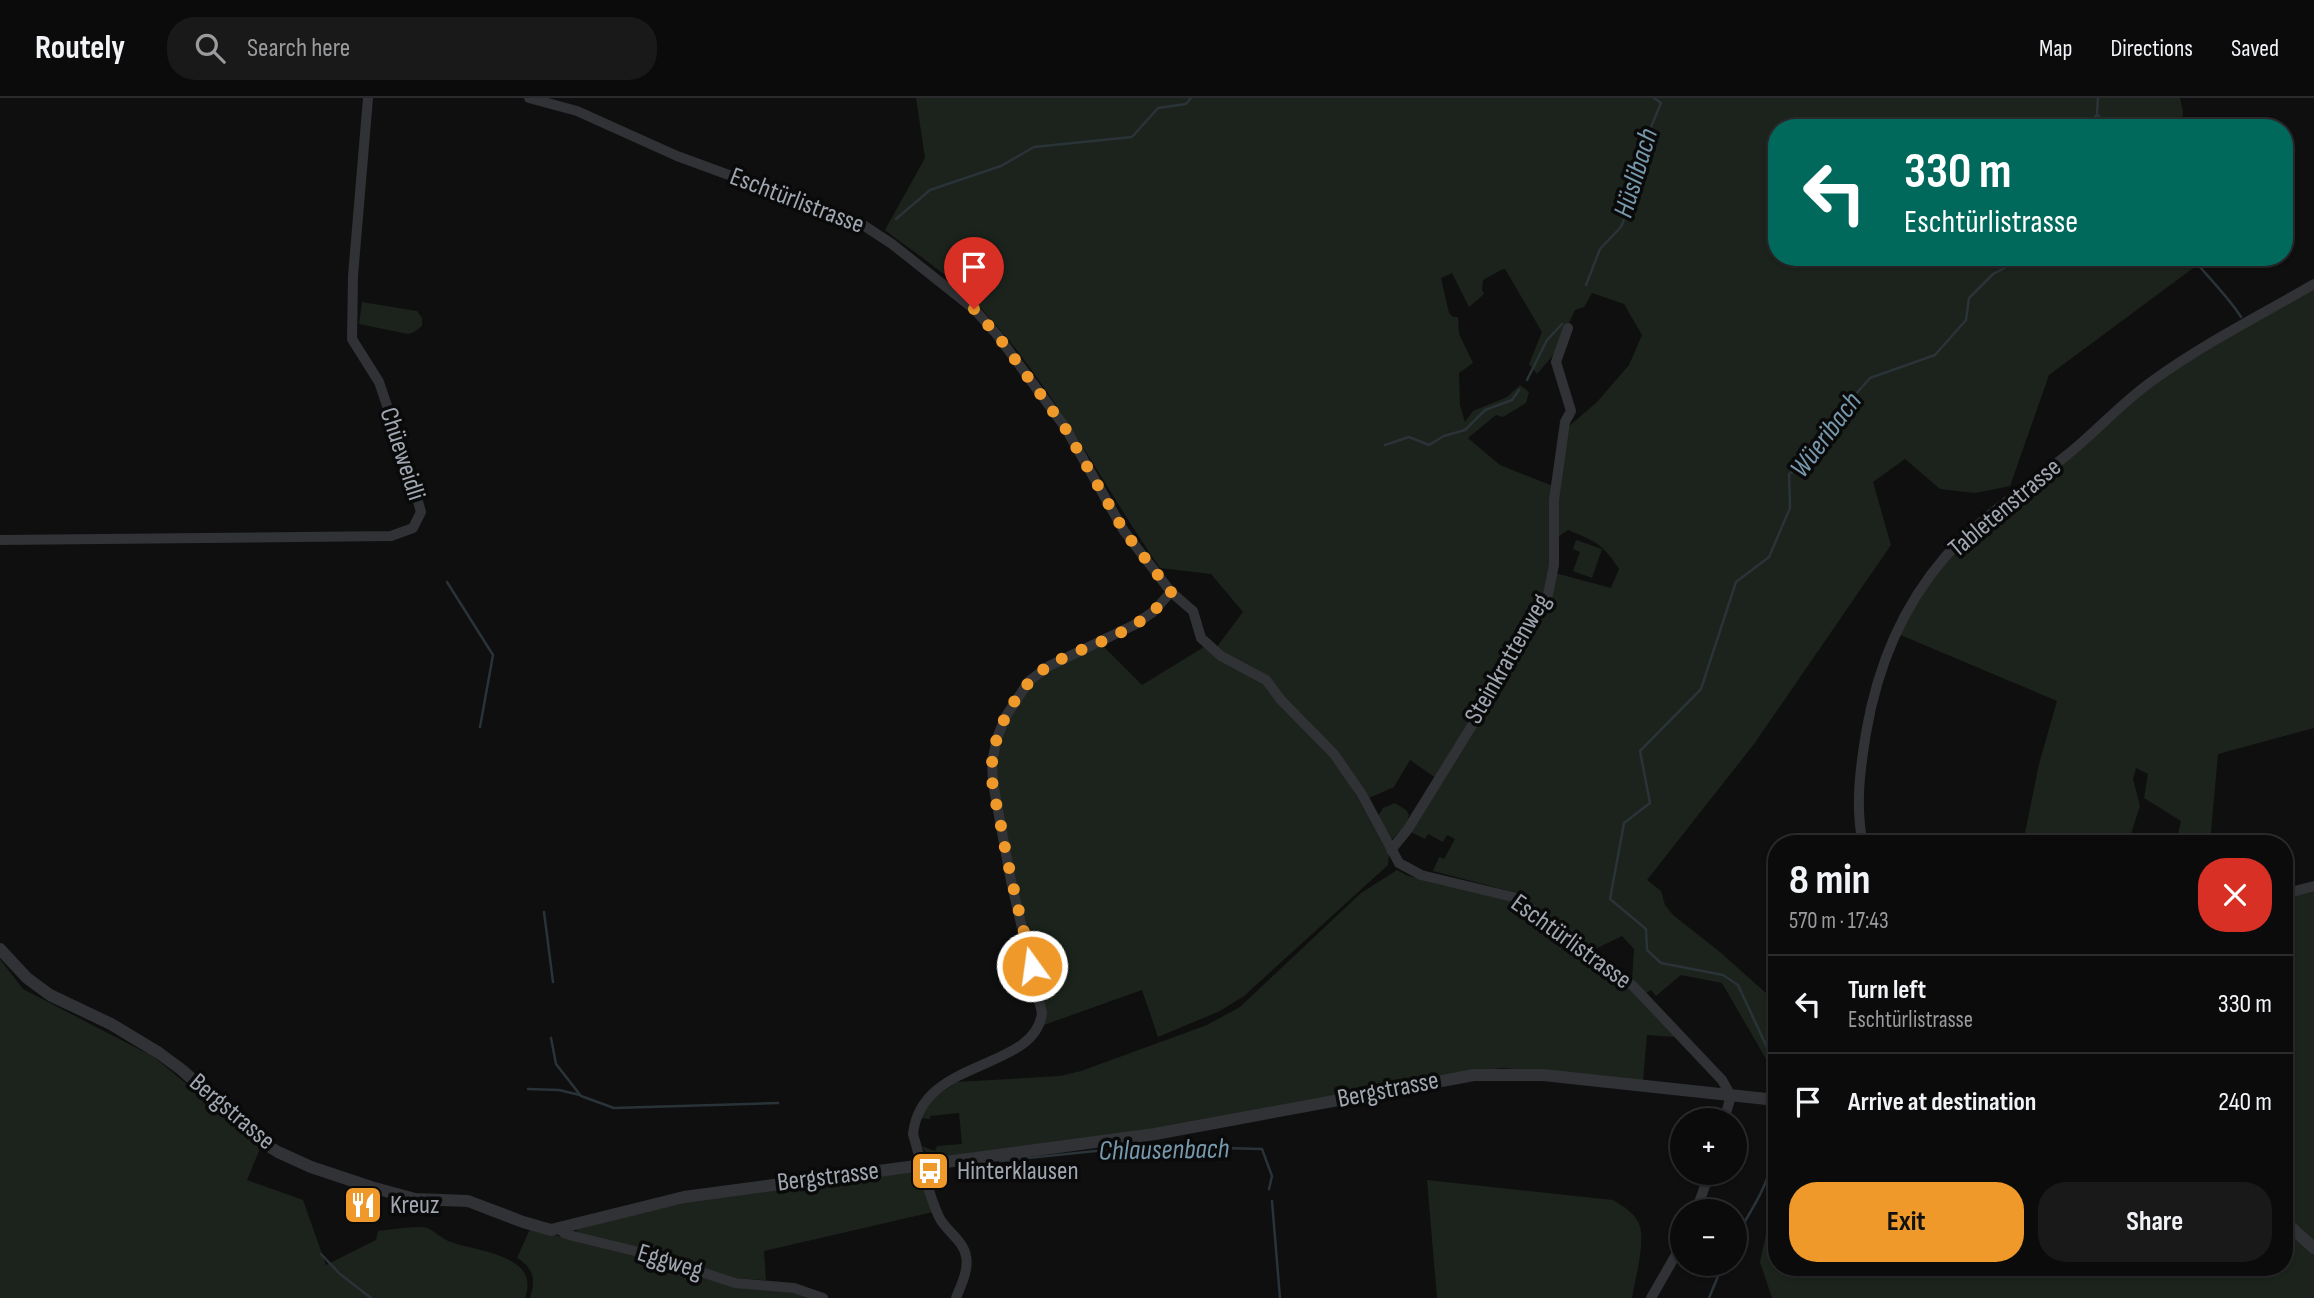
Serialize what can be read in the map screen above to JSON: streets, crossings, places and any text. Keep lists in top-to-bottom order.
{
  "streets": {
    "street": [
      "Eschtürlistrasse",
      "Chüeweidli",
      "Tabletenstrasse",
      "Steinkrattenweg",
      "Bergstrasse",
      "Eggweg"
    ]
  },
  "crossings": [
    ["Eschtürlistrasse", "Steinkrattenweg"],
    ["Eschtürlistrasse", "Bergstrasse"],
    ["Bergstrasse", "Eggweg"]
  ],
  "water": ["Hüslibach", "Wüeribach", "Chlausenbach"],
  "places": {
    "bus stop": ["Hinterklausen"],
    "restaurant": ["Kreuz"]
  },
  "page": {
    "header": "Routely",
    "search": "Search here",
    "nav": ["Map", "Directions", "Saved"],
    "turn": ["330 m", "Eschtürlistrasse"],
    "heading": ["8 min", "570 m · 17:43"],
    "list": [
      {
        "name": "Turn left",
        "note": "Eschtürlistrasse",
        "value": "330 m"
      },
      {
        "name": "Arrive at destination",
        "value": "240 m"
      }
    ],
    "map_buttons": ["+", "−"],
    "buttons": ["Exit", "Share"]
  }
}
